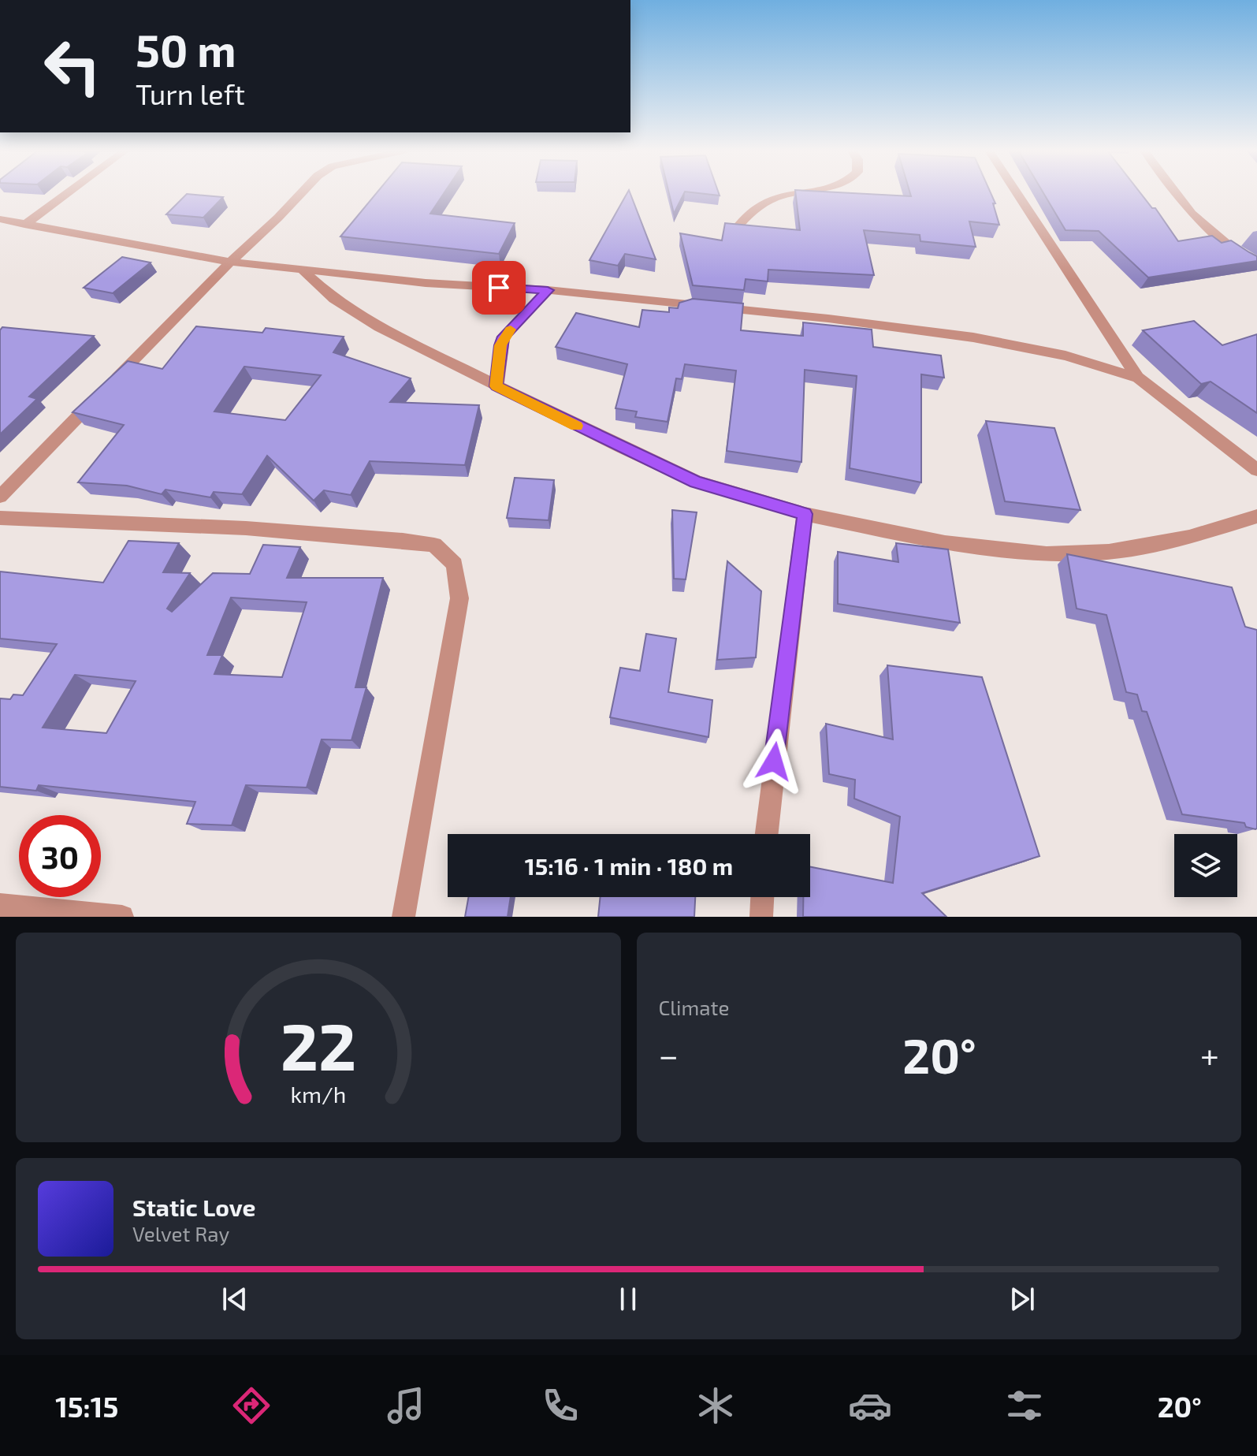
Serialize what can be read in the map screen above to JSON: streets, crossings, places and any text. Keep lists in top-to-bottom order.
{
  "page": {
    "turn": ["50 m", "Turn left"],
    "limit": "30",
    "trip": "15:16 · 1 min · 180 m",
    "tile": "Climate",
    "heat": ["−", "20°", "+"],
    "song": ["Static Love", "Velvet Ray"],
    "tabs": ["15:15", "20°"],
    "gauge": ["22", "km/h"]
  }
}
